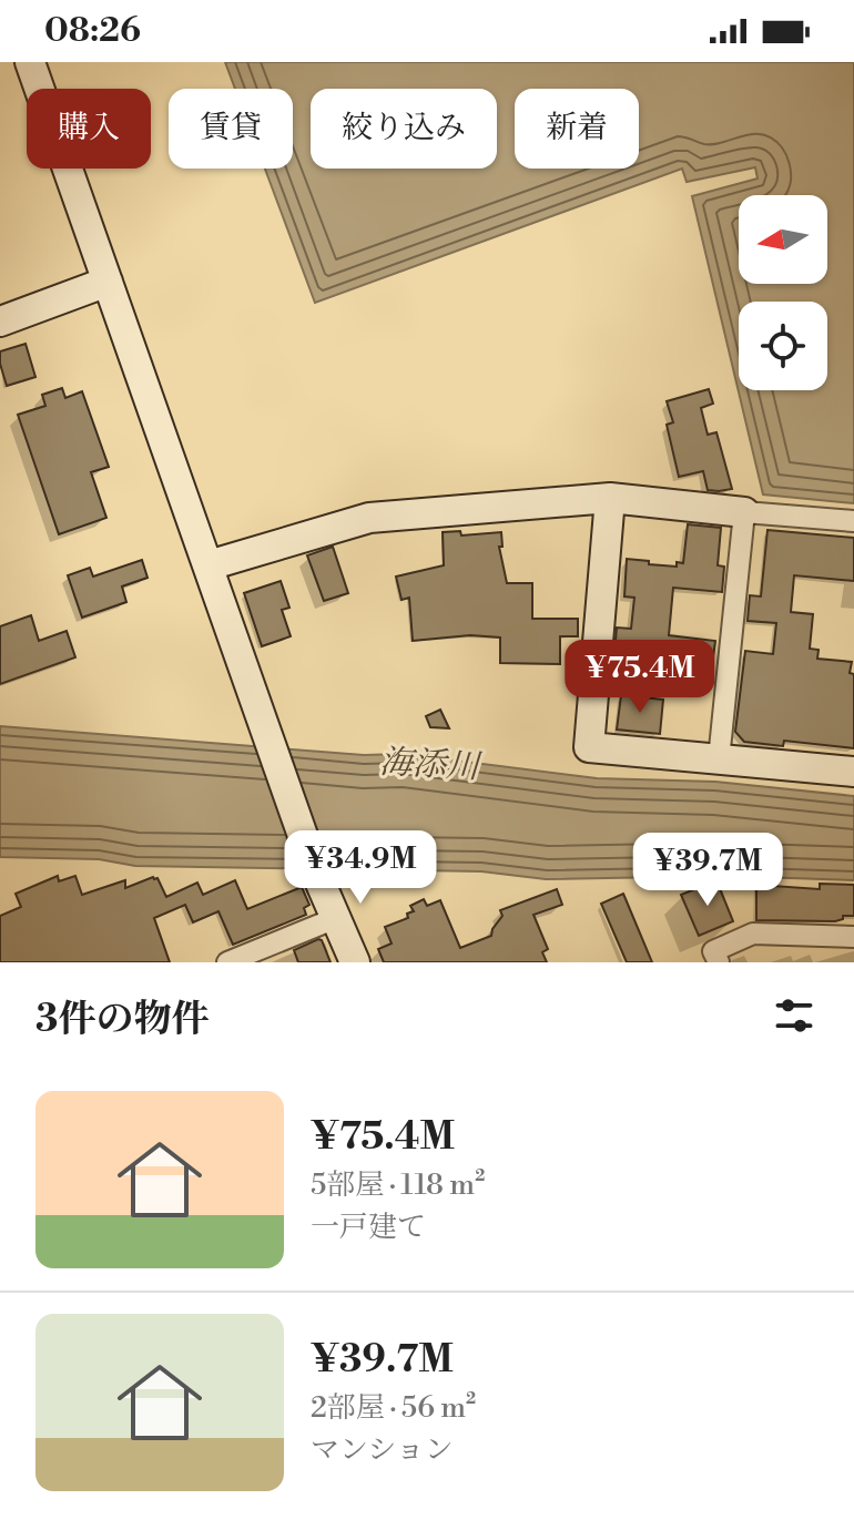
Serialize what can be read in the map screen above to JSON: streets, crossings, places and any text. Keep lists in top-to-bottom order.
{
  "water": ["海添川"],
  "north": "left",
  "page": {
    "status": "08:26",
    "chip": [
      "購入",
      "賃貸",
      "絞り込み",
      "新着"
    ],
    "price": ["¥75.4M", "¥34.9M", "¥39.7M"],
    "heading": "3件の物件",
    "list": [
      {
        "name": "¥75.4M",
        "note": "5部屋 · 118 m² · 一戸建て"
      },
      {
        "name": "¥39.7M",
        "note": "2部屋 · 56 m² · マンション"
      }
    ]
  }
}
